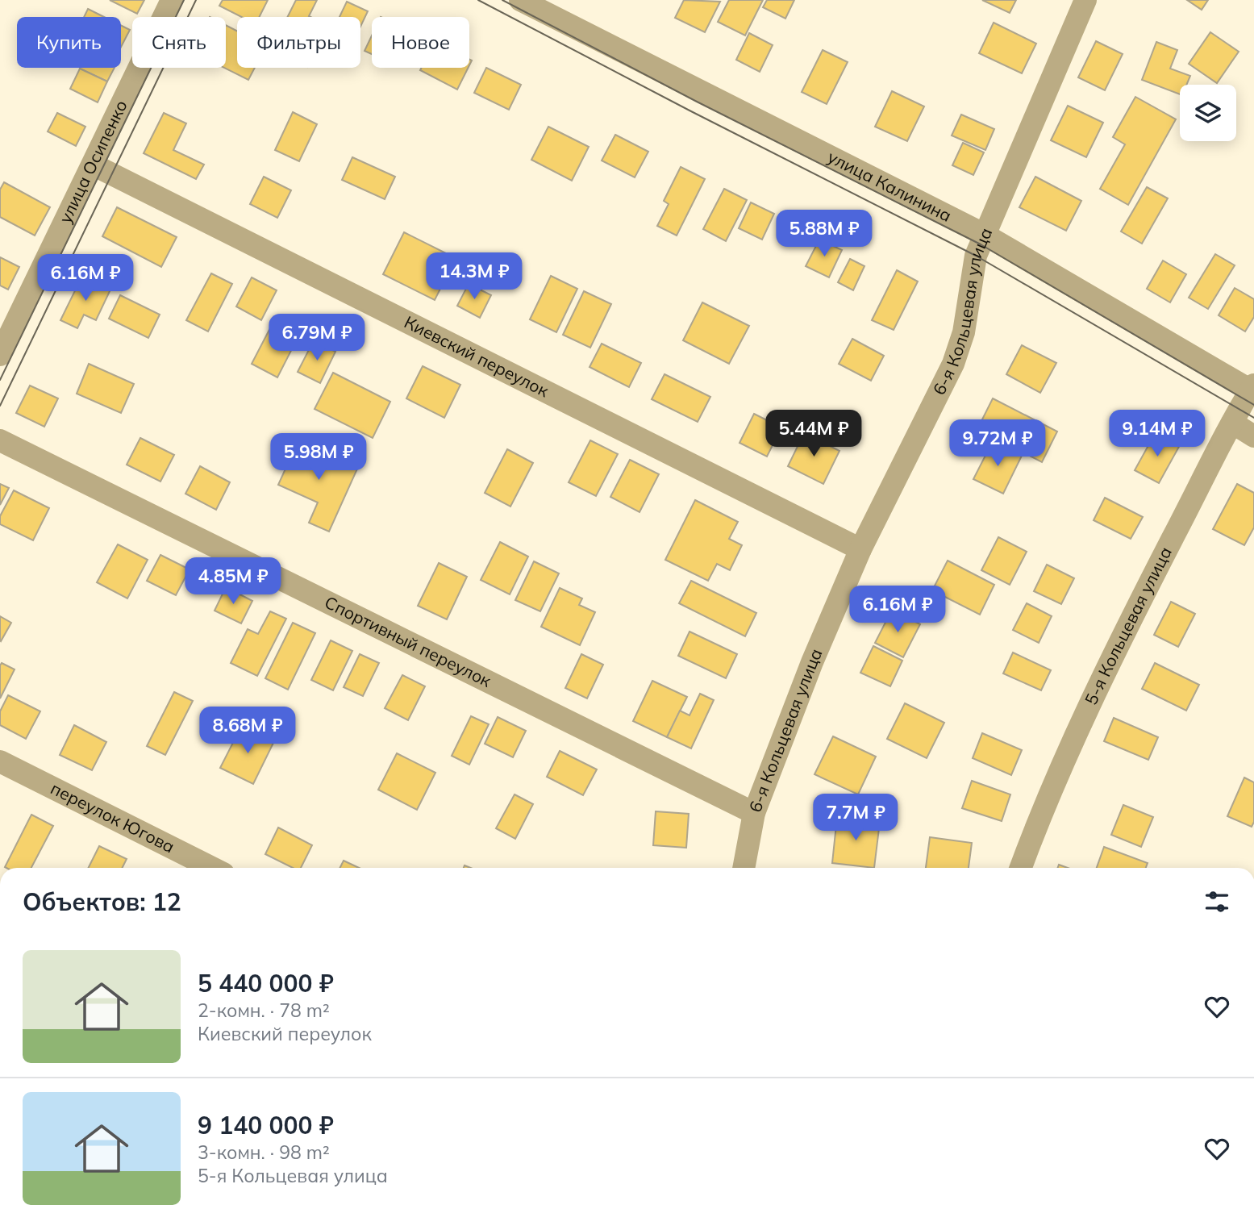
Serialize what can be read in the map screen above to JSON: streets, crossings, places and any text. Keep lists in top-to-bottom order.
{
  "streets": {
    "street": [
      "улица Осипенко",
      "улица Калинина",
      "6-я Кольцевая улица",
      "Киевский переулок",
      "5-я Кольцевая улица",
      "Спортивный переулок",
      "переулок Югова"
    ]
  },
  "crossings": [
    ["улица Осипенко", "Киевский переулок"],
    ["улица Калинина", "6-я Кольцевая улица"],
    ["улица Калинина", "5-я Кольцевая улица"],
    ["6-я Кольцевая улица", "Киевский переулок"],
    ["6-я Кольцевая улица", "Спортивный переулок"]
  ],
  "page": {
    "chip": [
      "Купить",
      "Снять",
      "Фильтры",
      "Новое"
    ],
    "price": [
      "5.88M ₽",
      "14.3M ₽",
      "6.16M ₽",
      "6.79M ₽",
      "5.44M ₽",
      "9.14M ₽",
      "9.72M ₽",
      "5.98M ₽",
      "4.85M ₽",
      "6.16M ₽",
      "8.68M ₽",
      "7.7M ₽"
    ],
    "heading": "Объектов: 12",
    "list": [
      {
        "name": "5 440 000 ₽",
        "note": "2-комн. · 78 m² · Киевский переулок"
      },
      {
        "name": "9 140 000 ₽",
        "note": "3-комн. · 98 m² · 5-я Кольцевая улица"
      }
    ]
  }
}
